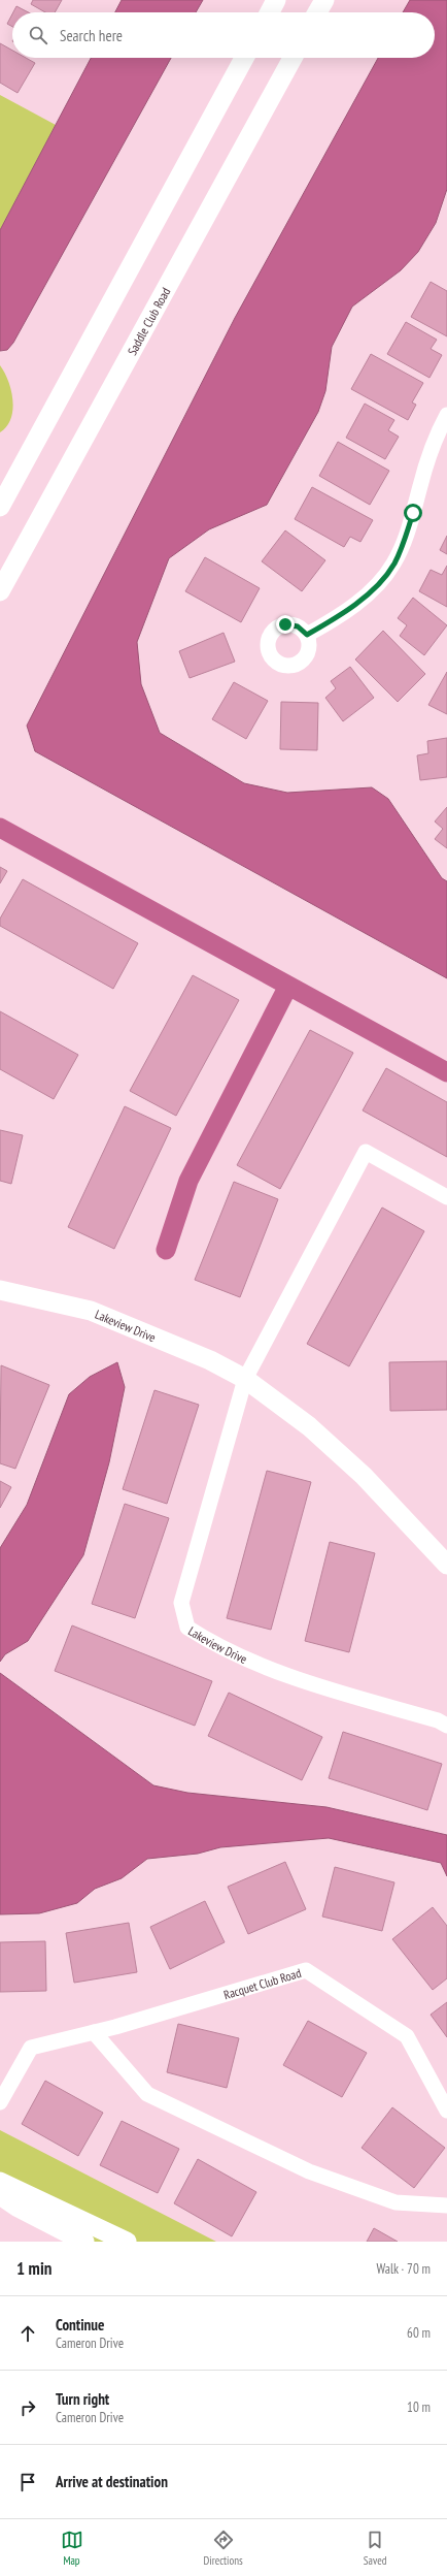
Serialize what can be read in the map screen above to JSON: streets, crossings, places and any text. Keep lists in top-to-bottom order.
{
  "streets": {
    "street": ["Saddle Club Road", "Lakeview Drive", "Racquet Club Road"]
  },
  "page": {
    "search": "Search here",
    "heading": ["1 min", "Walk · 70 m"],
    "list": [
      ["Continue", "Cameron Drive", "60 m"],
      ["Turn right", "Cameron Drive", "10 m"],
      "Arrive at destination"
    ],
    "nav": ["Map", "Directions", "Saved"]
  }
}
